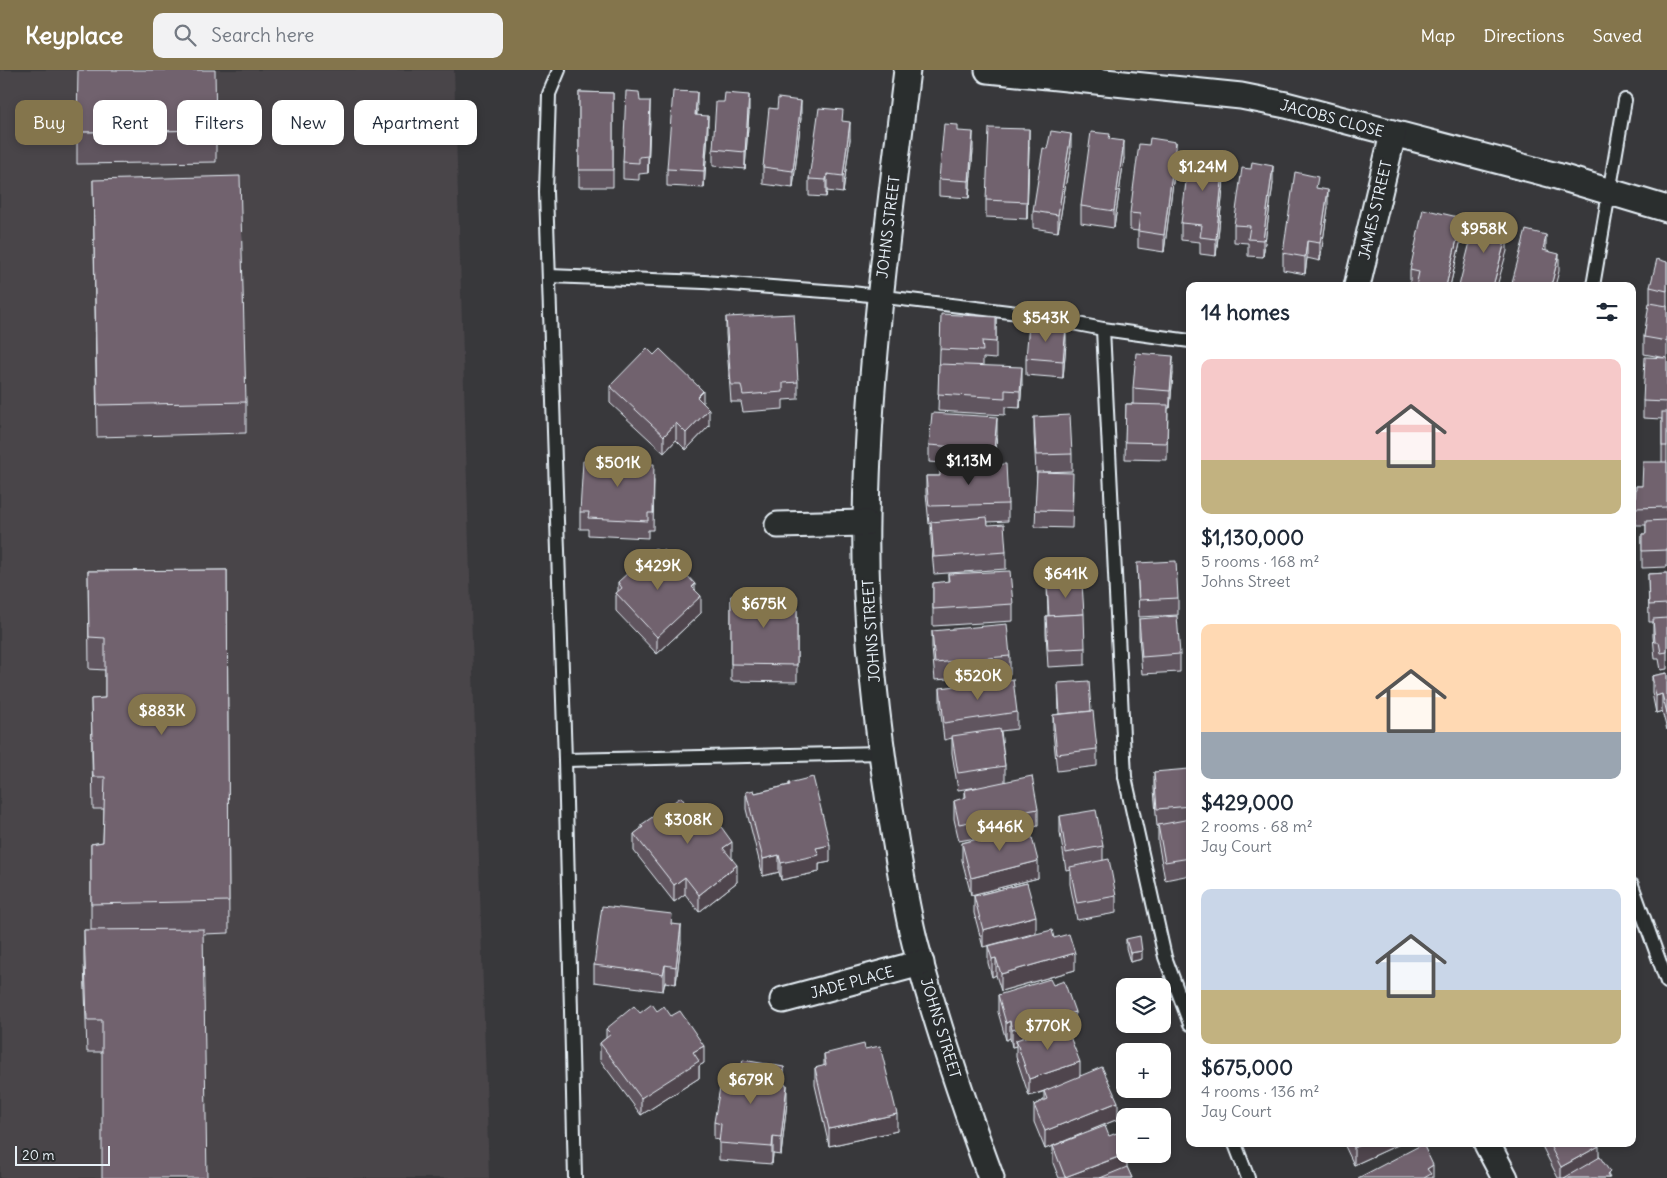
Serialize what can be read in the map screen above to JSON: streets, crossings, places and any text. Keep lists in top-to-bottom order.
{
  "streets": {
    "street": [
      "JACOBS CLOSE",
      "JAMES STREET",
      "JOHNS STREET",
      "JADE PLACE"
    ]
  },
  "crossings": [
    ["JACOBS CLOSE", "JAMES STREET"],
    ["JOHNS STREET", "JADE PLACE"]
  ],
  "scale_bar": "20 m",
  "page": {
    "header": "Keyplace",
    "search": "Search here",
    "nav": ["Map", "Directions", "Saved"],
    "chip": [
      "Buy",
      "Rent",
      "Filters",
      "New",
      "Apartment"
    ],
    "price": [
      "$1.24M",
      "$958K",
      "$543K",
      "$1.13M",
      "$501K",
      "$429K",
      "$641K",
      "$675K",
      "$520K",
      "$883K",
      "$308K",
      "$446K",
      "$770K",
      "$679K"
    ],
    "heading": "14 homes",
    "list": [
      {
        "name": "$1,130,000",
        "note": "5 rooms · 168 m² · Johns Street"
      },
      {
        "name": "$429,000",
        "note": "2 rooms · 68 m² · Jay Court"
      },
      {
        "name": "$675,000",
        "note": "4 rooms · 136 m² · Jay Court"
      }
    ],
    "map_buttons": ["+", "−"],
    "scale": "20 m"
  }
}
